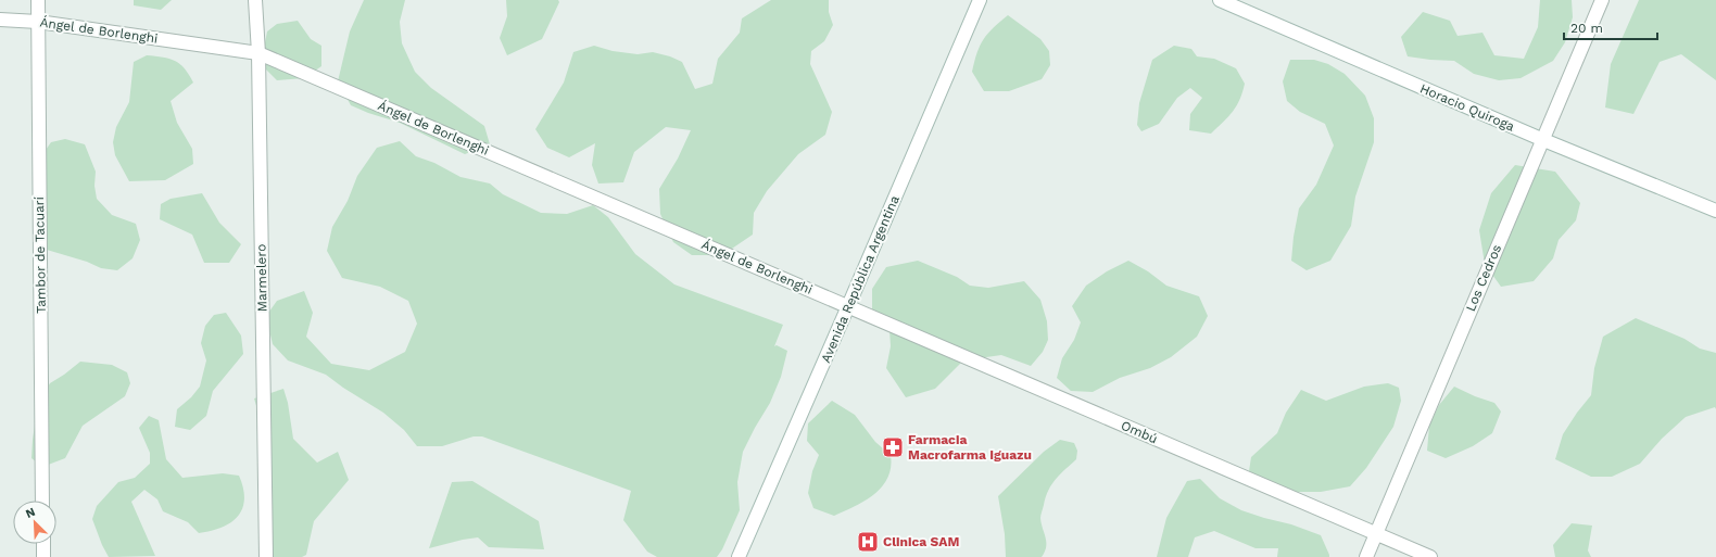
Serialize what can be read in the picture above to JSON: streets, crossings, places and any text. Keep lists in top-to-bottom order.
{
  "streets": {
    "street": [
      "Ángel de Borlenghi",
      "Horacio Quiroga",
      "Tambor de Tacuarí",
      "Marmelero",
      "Los Cedros",
      "Avenida República Argentina",
      "Ombú"
    ]
  },
  "crossings": [
    ["Ángel de Borlenghi", "Tambor de Tacuarí"],
    ["Ángel de Borlenghi", "Marmelero"],
    ["Ángel de Borlenghi", "Avenida República Argentina"],
    ["Ángel de Borlenghi", "Ombú"],
    ["Horacio Quiroga", "Los Cedros"],
    ["Los Cedros", "Ombú"],
    ["Avenida República Argentina", "Ombú"]
  ],
  "places": {
    "pharmacy": ["Farmacia Macrofarma Iguazu"],
    "hospital": ["Clinica SAM"]
  },
  "scale_bar": "20 m",
  "north": "top left"
}
